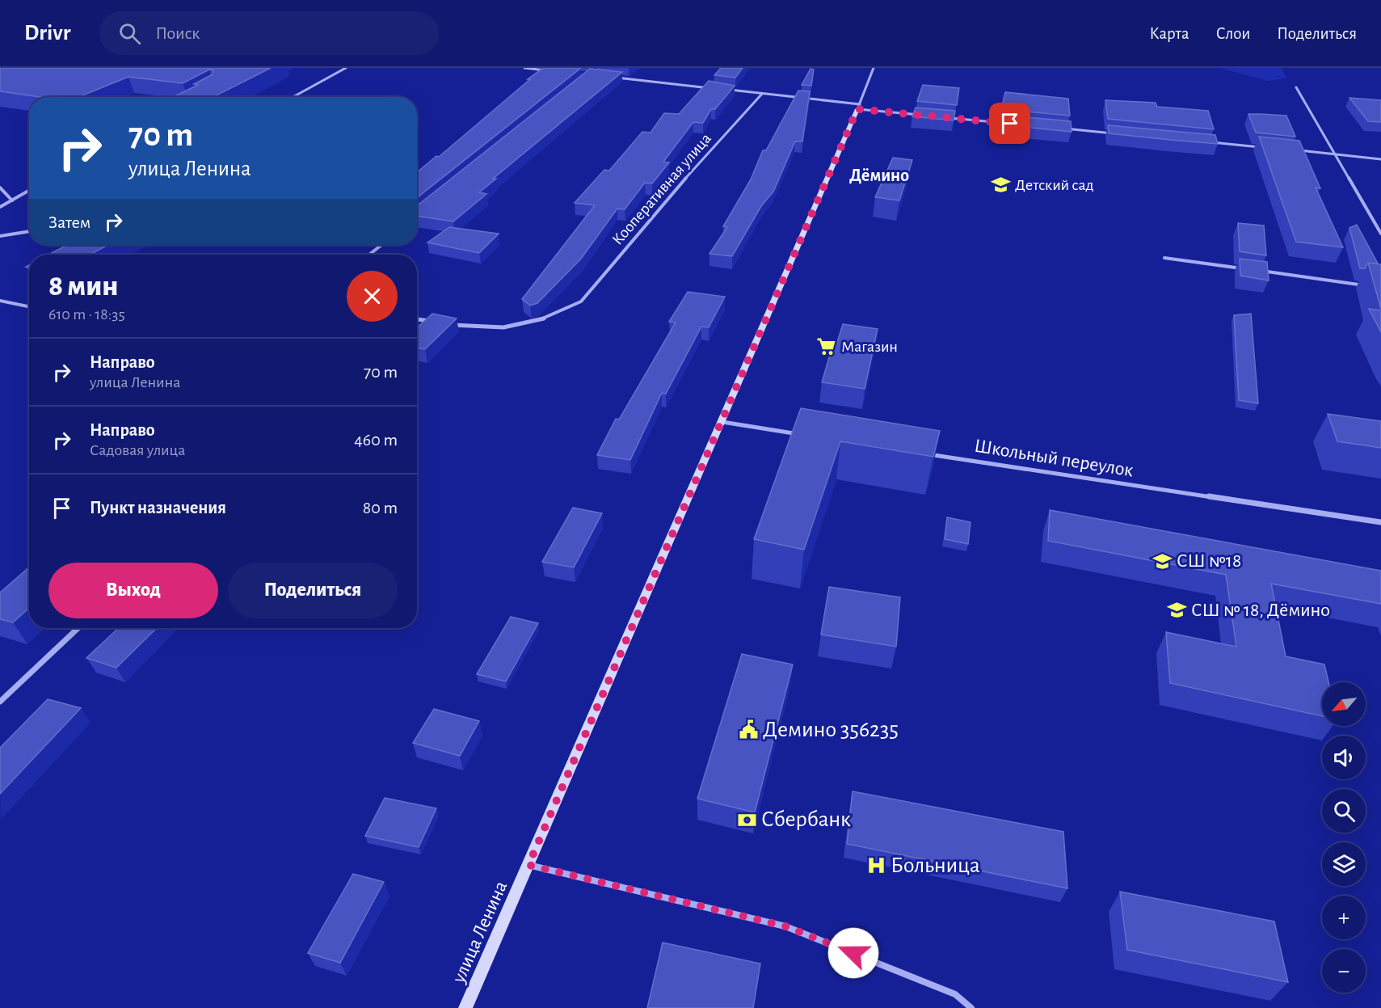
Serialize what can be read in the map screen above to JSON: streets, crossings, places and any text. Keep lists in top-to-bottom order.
{
  "streets": {
    "street": ["Кооперативная улица", "Школьный переулок", "улица Ленина"]
  },
  "districts": ["Дёмино"],
  "places": {
    "school or university": ["Детский сад", "СШ №18", "СШ № 18, Дёмино"],
    "supermarket": ["Магазин"],
    "public building": ["Демино 356235"],
    "bank": ["Сбербанк"],
    "hospital": ["Больница"]
  },
  "north": "bottom left",
  "page": {
    "header": "Drivr",
    "search": "Поиск",
    "nav": ["Карта", "Слои", "Поделиться"],
    "turn": ["70 m", "улица Ленина"],
    "then": "Затем",
    "heading": ["8 мин", "610 m · 18:35"],
    "list": [
      {
        "name": "Направо",
        "note": "улица Ленина",
        "value": "70 m"
      },
      {
        "name": "Направо",
        "note": "Садовая улица",
        "value": "460 m"
      },
      {
        "name": "Пункт назначения",
        "value": "80 m"
      }
    ],
    "buttons": ["Выход", "Поделиться"],
    "map_buttons": ["+", "−"]
  }
}
